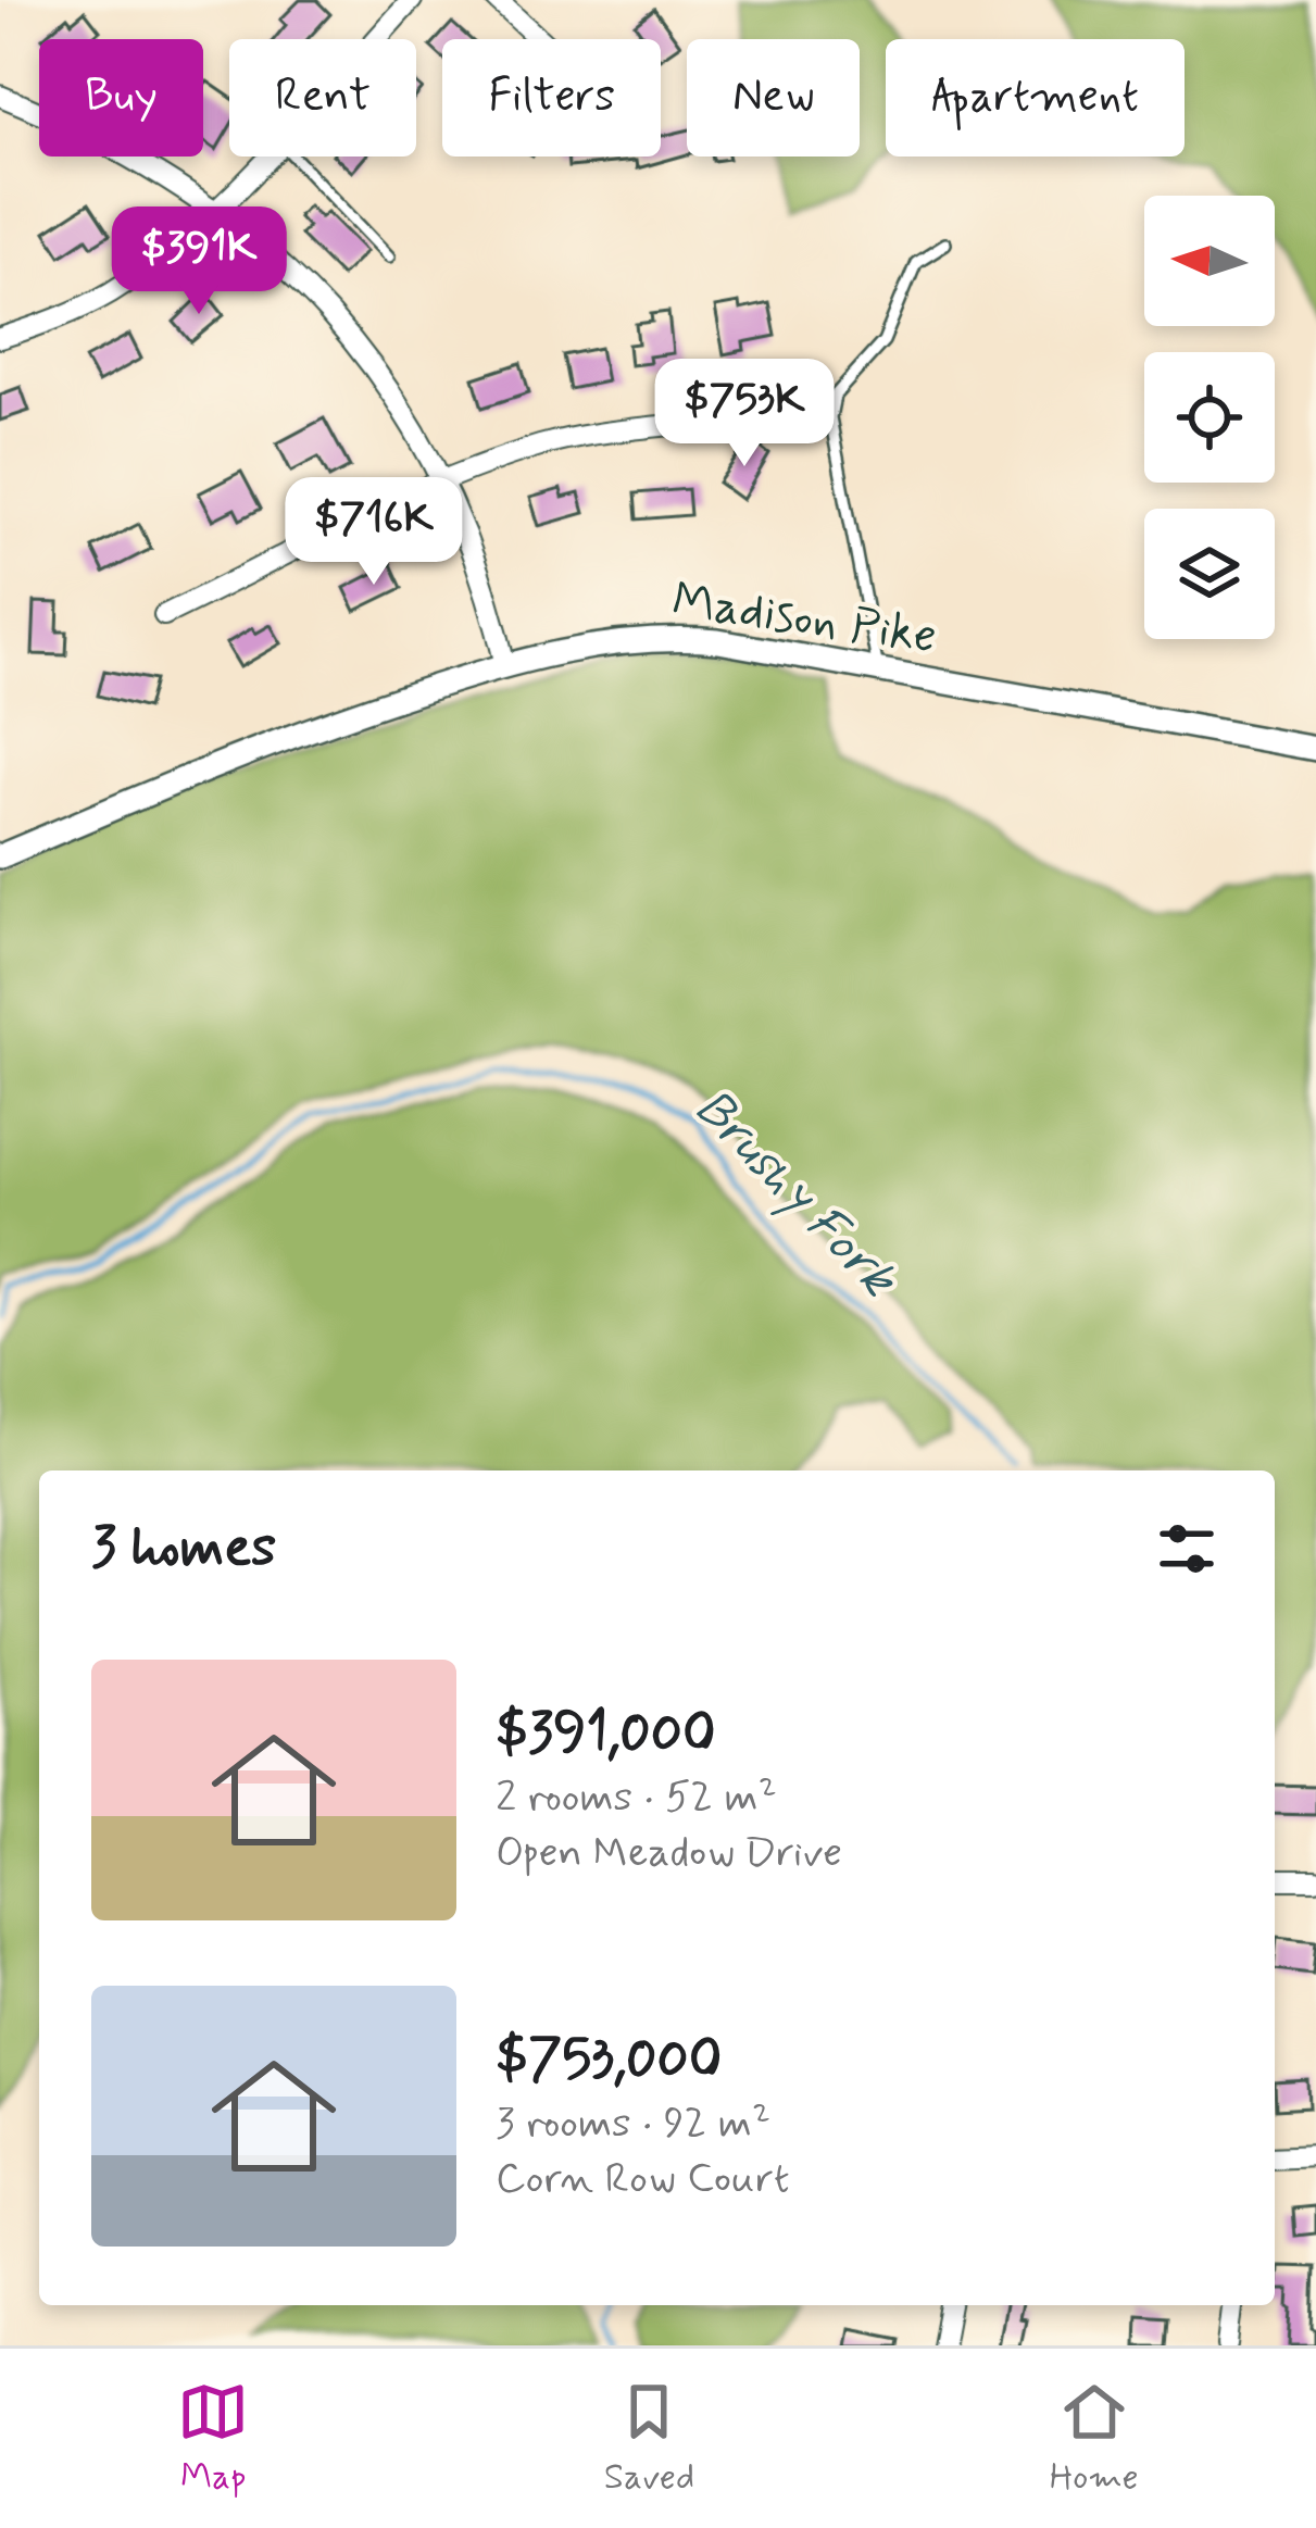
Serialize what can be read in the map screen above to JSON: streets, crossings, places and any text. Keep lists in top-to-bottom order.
{
  "streets": {
    "street": ["Madison Pike"]
  },
  "water": ["Brushy Fork"],
  "north": "left",
  "page": {
    "chip": [
      "Buy",
      "Rent",
      "Filters",
      "New",
      "Apartment"
    ],
    "price": ["$391K", "$753K", "$716K"],
    "heading": "3 homes",
    "list": [
      {
        "name": "$391,000",
        "note": "2 rooms · 52 m² · Open Meadow Drive"
      },
      {
        "name": "$753,000",
        "note": "3 rooms · 92 m² · Corn Row Court"
      }
    ],
    "tabs": ["Map", "Saved", "Home"]
  }
}
